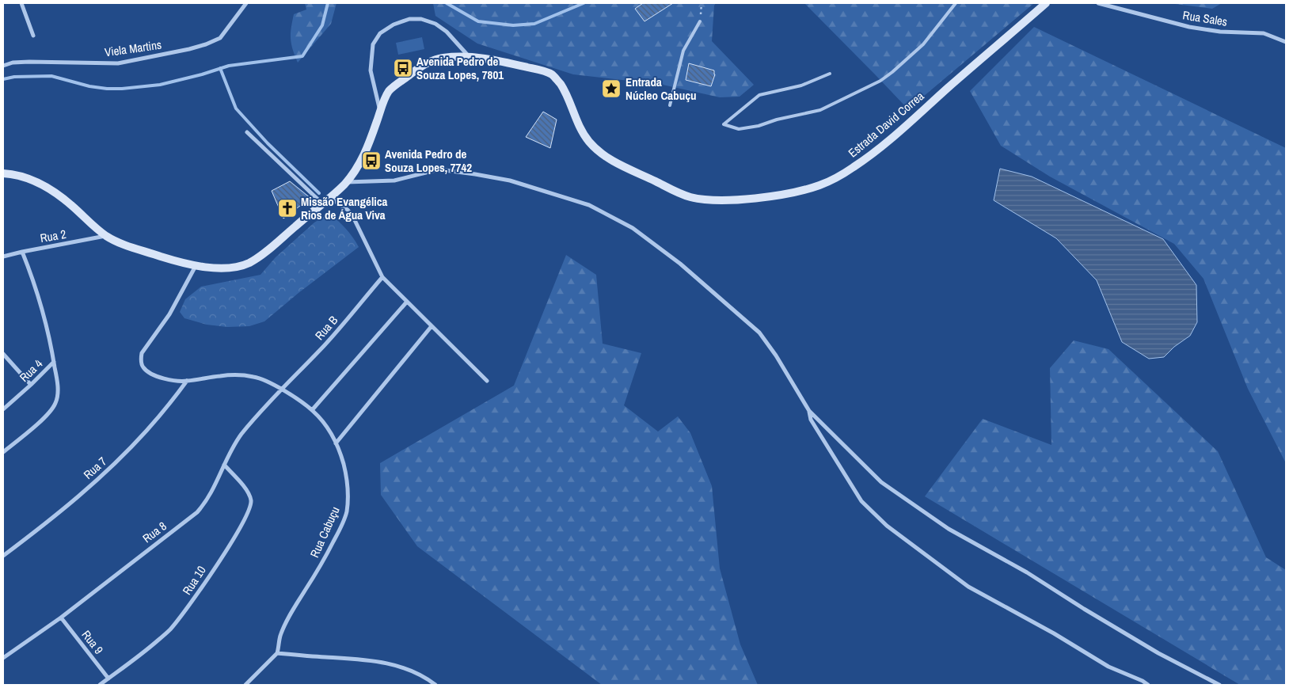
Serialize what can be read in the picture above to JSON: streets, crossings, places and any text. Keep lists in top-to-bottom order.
{
  "streets": {
    "main road": ["Estrada David Correa"],
    "street": [
      "Rua Sales",
      "Viela Martins",
      "Rua 2",
      "Rua B",
      "Rua 4",
      "Rua 7",
      "Rua 8",
      "Rua Cabuçu",
      "Rua 10",
      "Rua 9"
    ]
  },
  "crossings": [
    ["Rua B", "Rua 8"],
    ["Rua B", "Rua Cabuçu"],
    ["Rua 7", "Rua Cabuçu"],
    ["Rua 8", "Rua Cabuçu"],
    ["Rua 8", "Rua 10"],
    ["Rua 8", "Rua 9"],
    ["Rua 10", "Rua 9"]
  ],
  "places": {
    "bus stop": ["Avenida Pedro de Souza Lopes, 7801", "Avenida Pedro de Souza Lopes, 7742"],
    "place": ["Entrada Núcleo Cabuçu"],
    "church": ["Missão Evangélica Rios de Água Viva"]
  }
}
